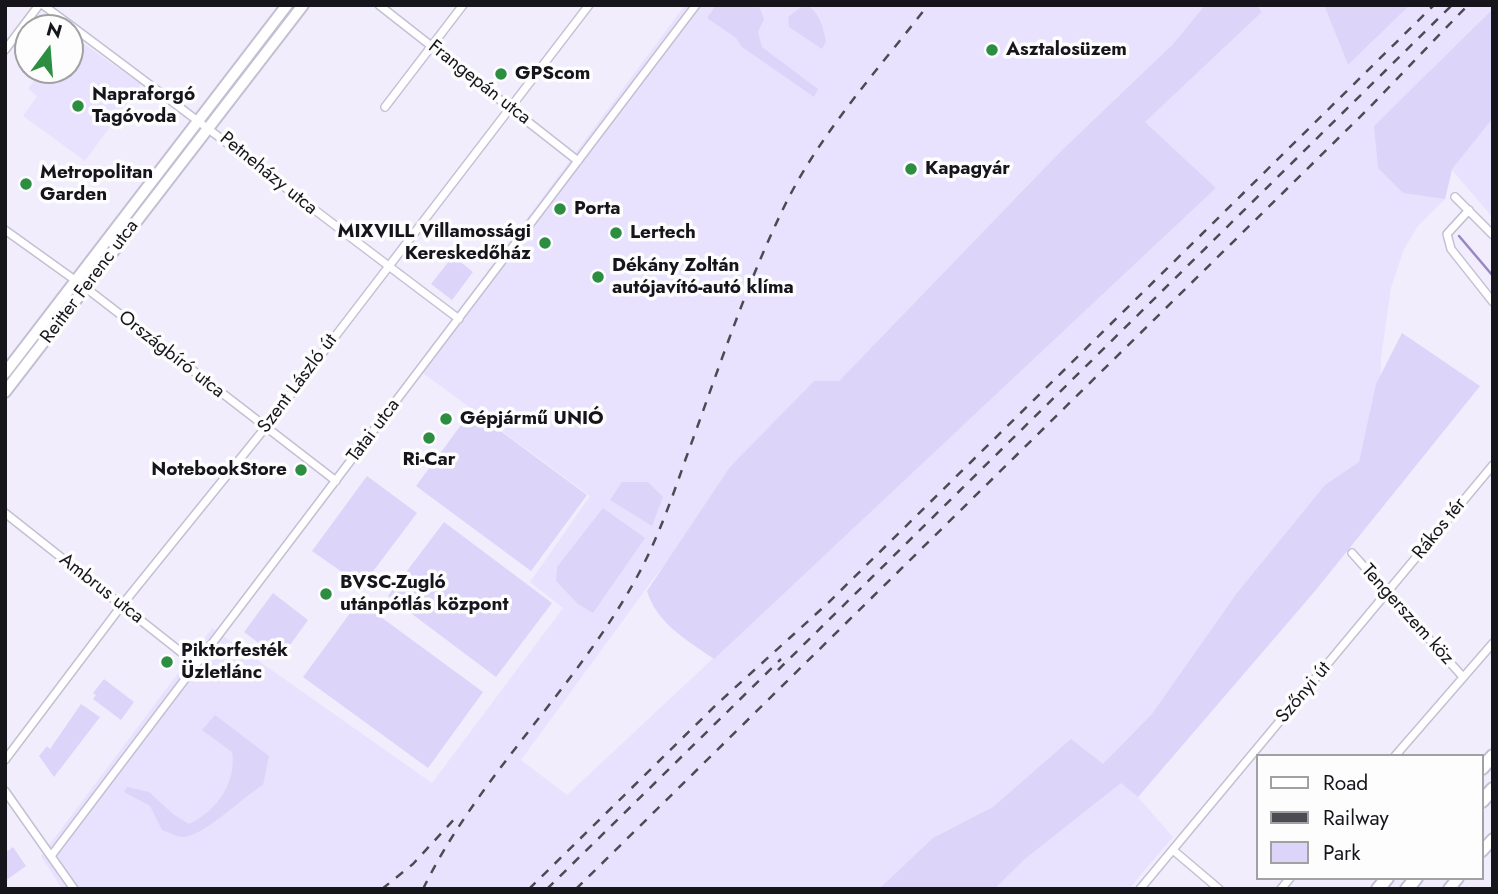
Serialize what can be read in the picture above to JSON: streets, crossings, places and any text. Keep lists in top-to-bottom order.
{
  "streets": {
    "street": [
      "Frangepán utca",
      "Petneházy utca",
      "Reitter Ferenc utca",
      "Országbíró utca",
      "Szent László út",
      "Tatai utca",
      "Rákos tér",
      "Ambrus utca",
      "Tengerszem köz",
      "Szőnyi út"
    ]
  },
  "crossings": [
    ["Frangepán utca", "Szent László út"],
    ["Frangepán utca", "Tatai utca"],
    ["Petneházy utca", "Reitter Ferenc utca"],
    ["Petneházy utca", "Szent László út"],
    ["Petneházy utca", "Tatai utca"],
    ["Reitter Ferenc utca", "Országbíró utca"],
    ["Országbíró utca", "Szent László út"],
    ["Országbíró utca", "Tatai utca"],
    ["Szent László út", "Ambrus utca"],
    ["Tatai utca", "Ambrus utca"],
    ["Rákos tér", "Tengerszem köz"],
    ["Rákos tér", "Szőnyi út"],
    ["Tengerszem köz", "Szőnyi út"]
  ],
  "places": [
    "Asztalosüzem",
    "GPScom",
    "Napraforgó Tagóvoda",
    "Kapagyár",
    "Metropolitan Garden",
    "Porta",
    "Lertech",
    "MIXVILL Villamossági Kereskedőház",
    "Dékány Zoltán autójavító-autó klíma",
    "Gépjármű UNIÓ",
    "Ri-Car",
    "NotebookStore",
    "BVSC-Zugló utánpótlás központ",
    "Piktorfesték Üzletlánc"
  ],
  "legend": ["Road", "Railway", "Park"],
  "north": "top"
}
